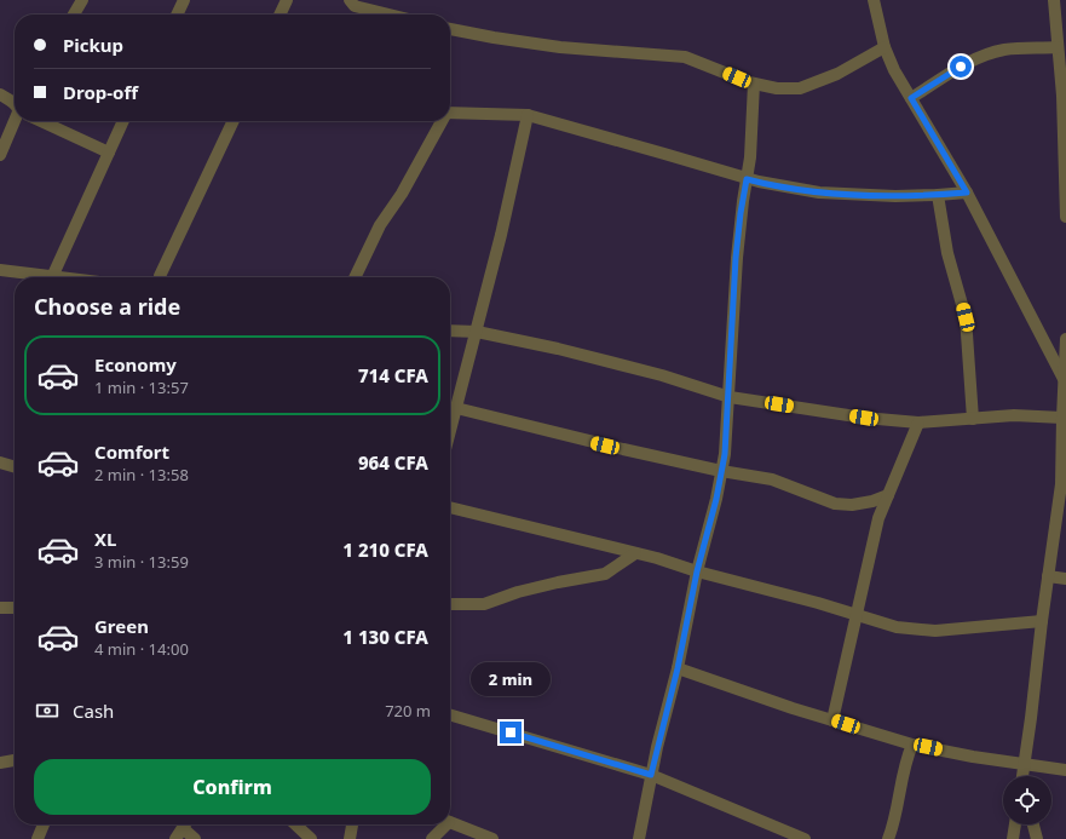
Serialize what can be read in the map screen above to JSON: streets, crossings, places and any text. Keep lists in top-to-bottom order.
{
  "page": {
    "banner": ["Pickup", "Drop-off"],
    "heading": "Choose a ride",
    "list": [
      {
        "name": "Economy",
        "note": "1 min · 13:57",
        "value": "714 CFA"
      },
      {
        "name": "Comfort",
        "note": "2 min · 13:58",
        "value": "964 CFA"
      },
      {
        "name": "XL",
        "note": "3 min · 13:59",
        "value": "1 210 CFA"
      },
      {
        "name": "Green",
        "note": "4 min · 14:00",
        "value": "1 130 CFA"
      }
    ],
    "bubble": "2 min",
    "pay": ["Cash", "720 m"],
    "buttons": "Confirm"
  }
}
